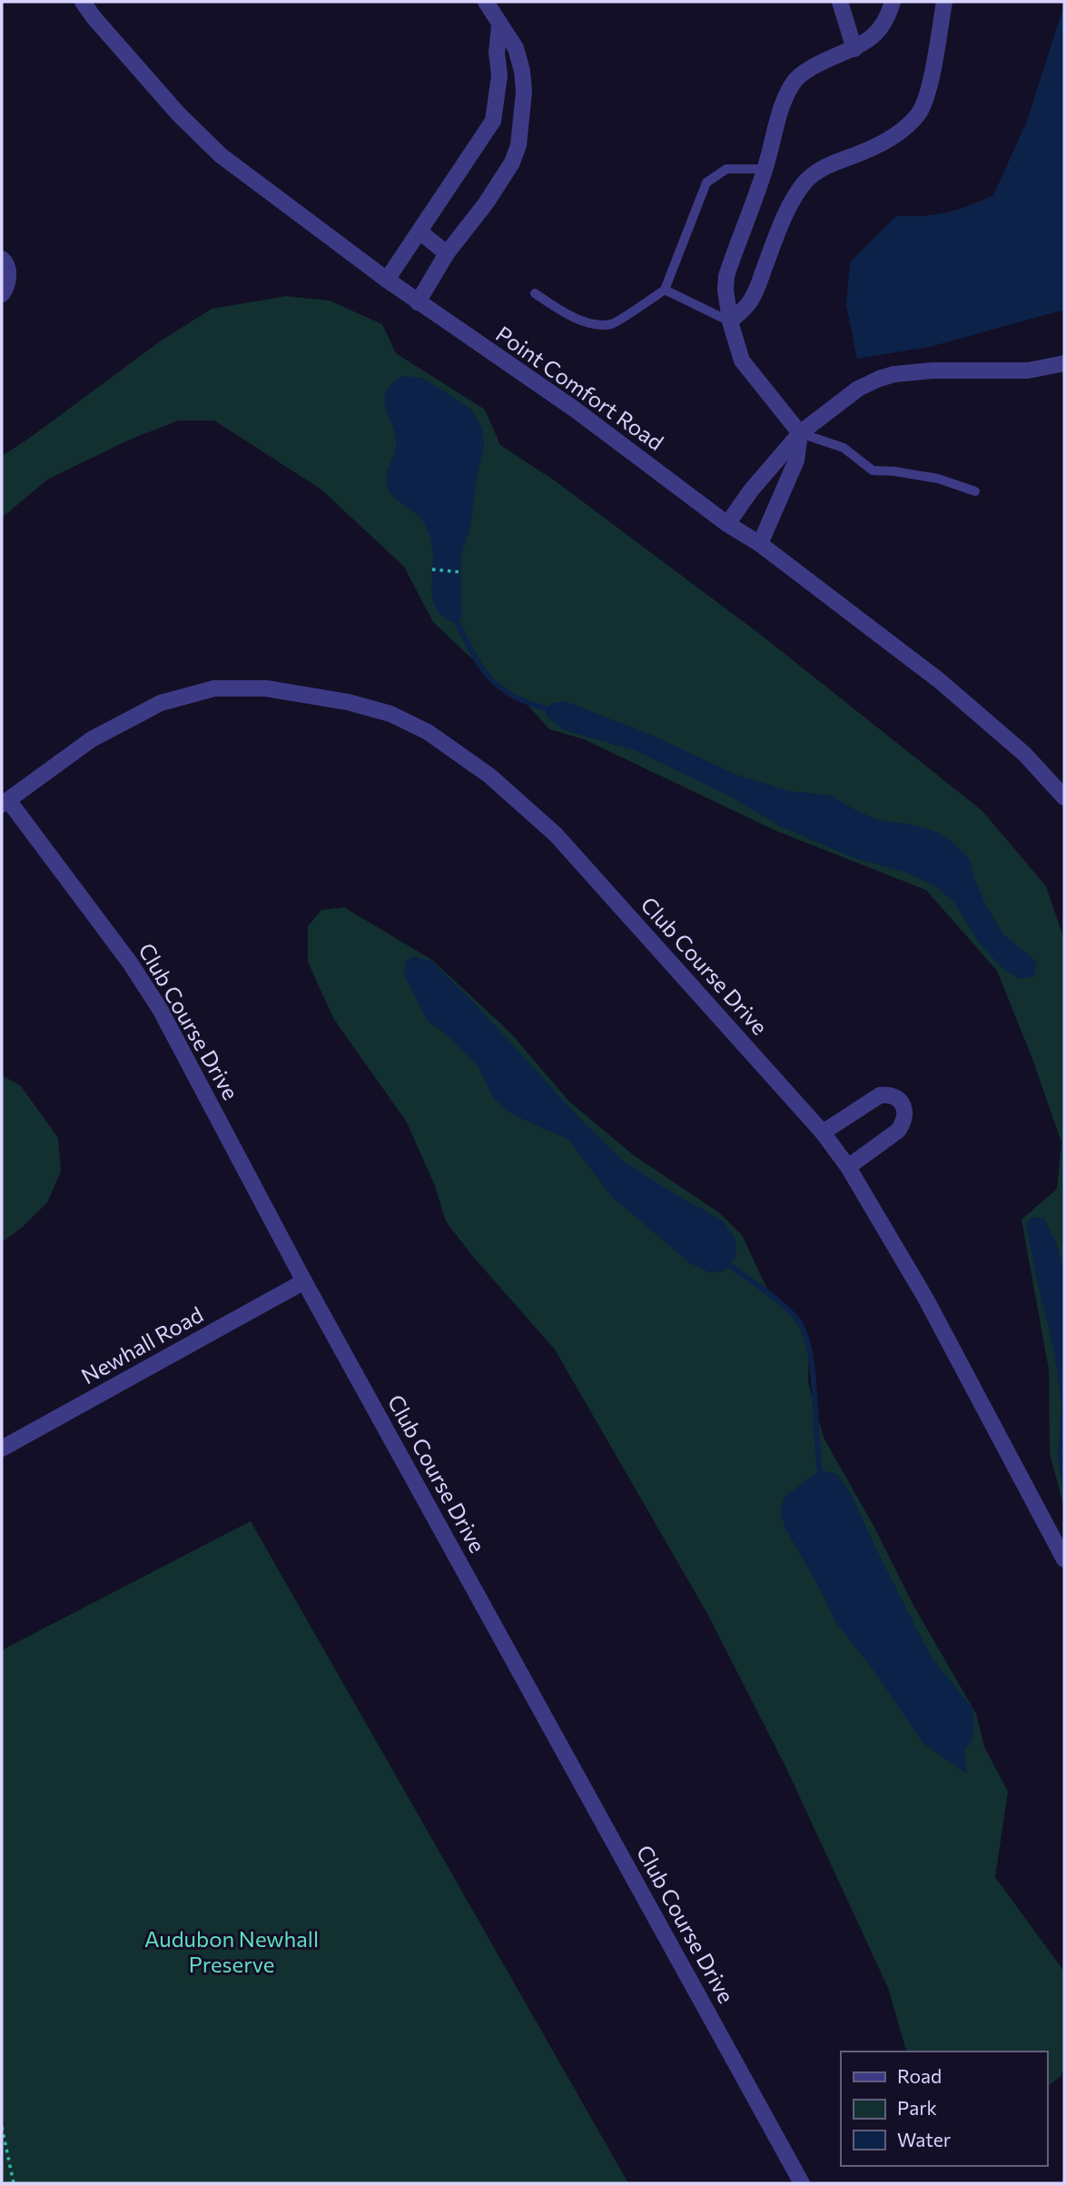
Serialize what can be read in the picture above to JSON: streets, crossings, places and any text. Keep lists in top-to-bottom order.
{
  "streets": {
    "street": ["Point Comfort Road", "Club Course Drive", "Newhall Road"]
  },
  "crossings": [
    ["Club Course Drive", "Newhall Road"]
  ],
  "parks": ["Audubon Newhall Preserve"],
  "legend": ["Road", "Park", "Water"]
}
